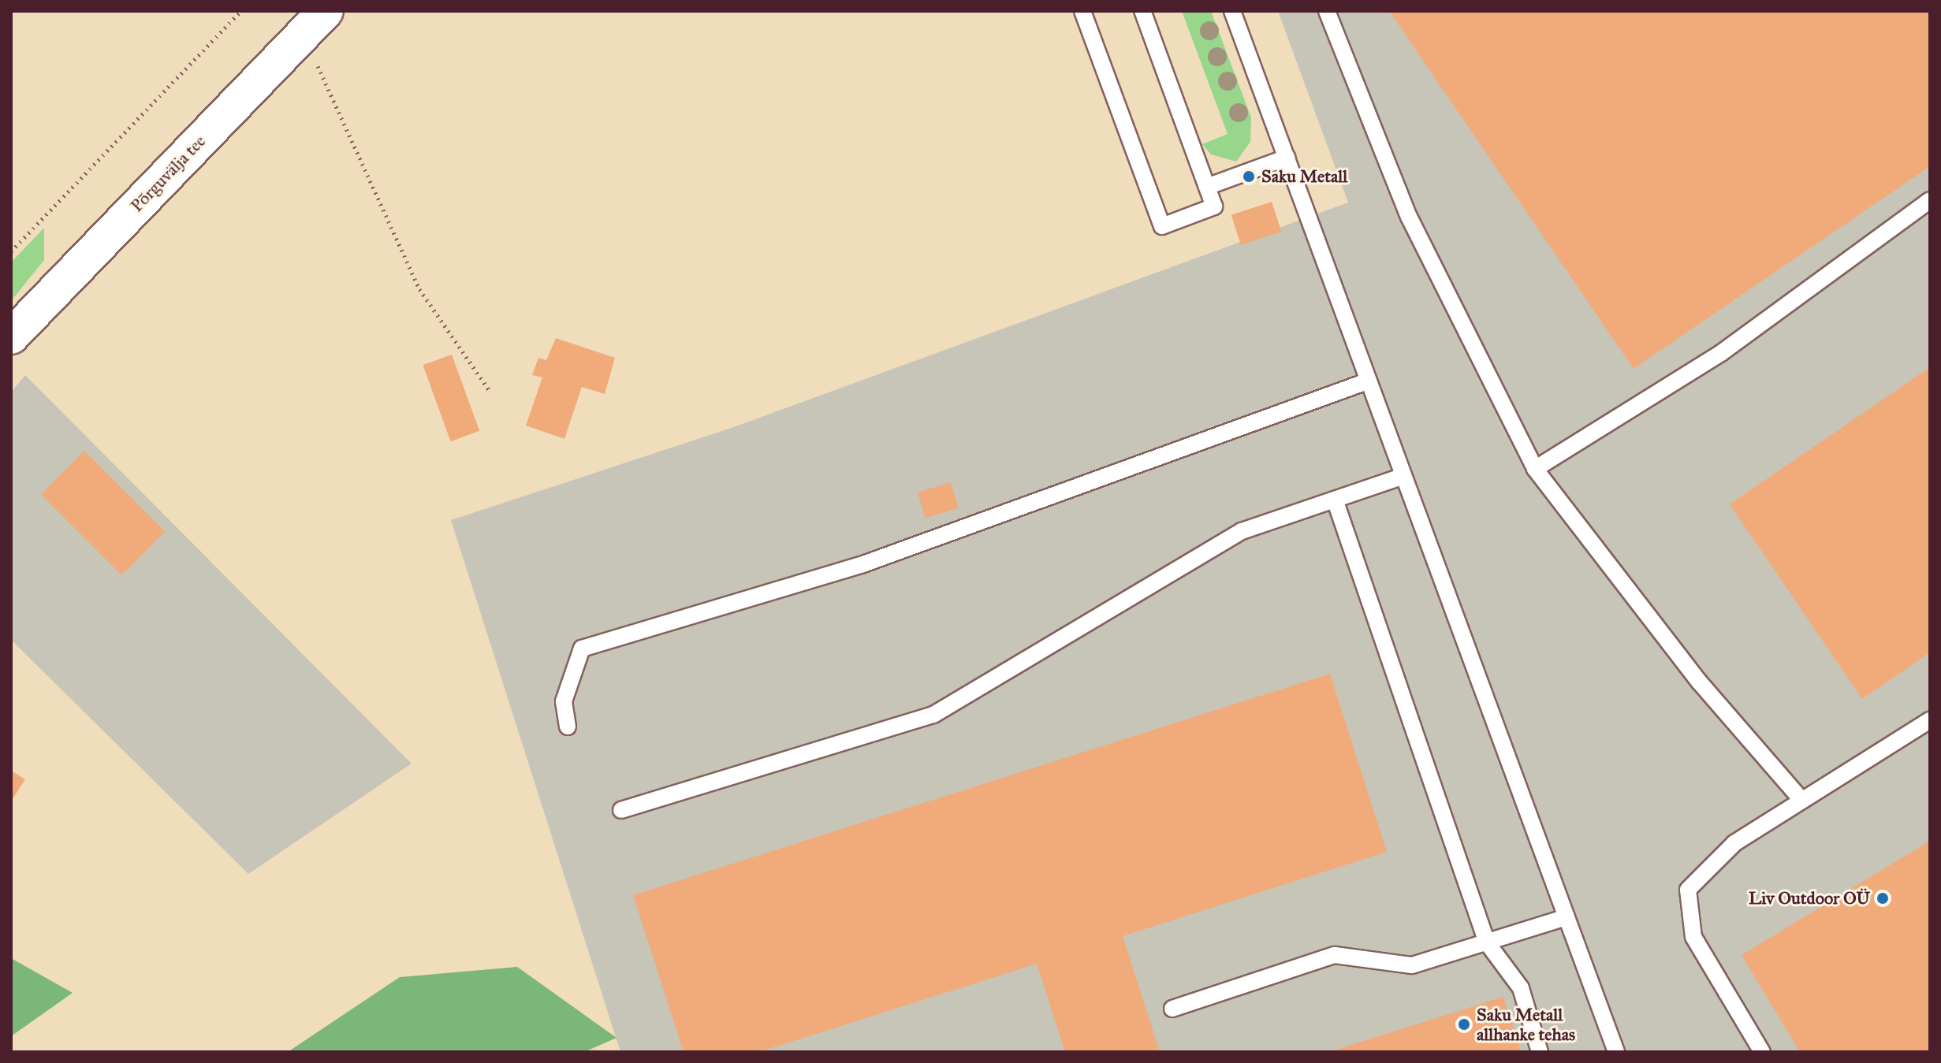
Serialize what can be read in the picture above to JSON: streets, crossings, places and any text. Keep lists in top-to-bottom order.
{
  "streets": {
    "street": ["Põrguvälja tee"]
  },
  "places": ["Saku Metall", "Liv Outdoor OÜ", "Saku Metall allhanke tehas"]
}
